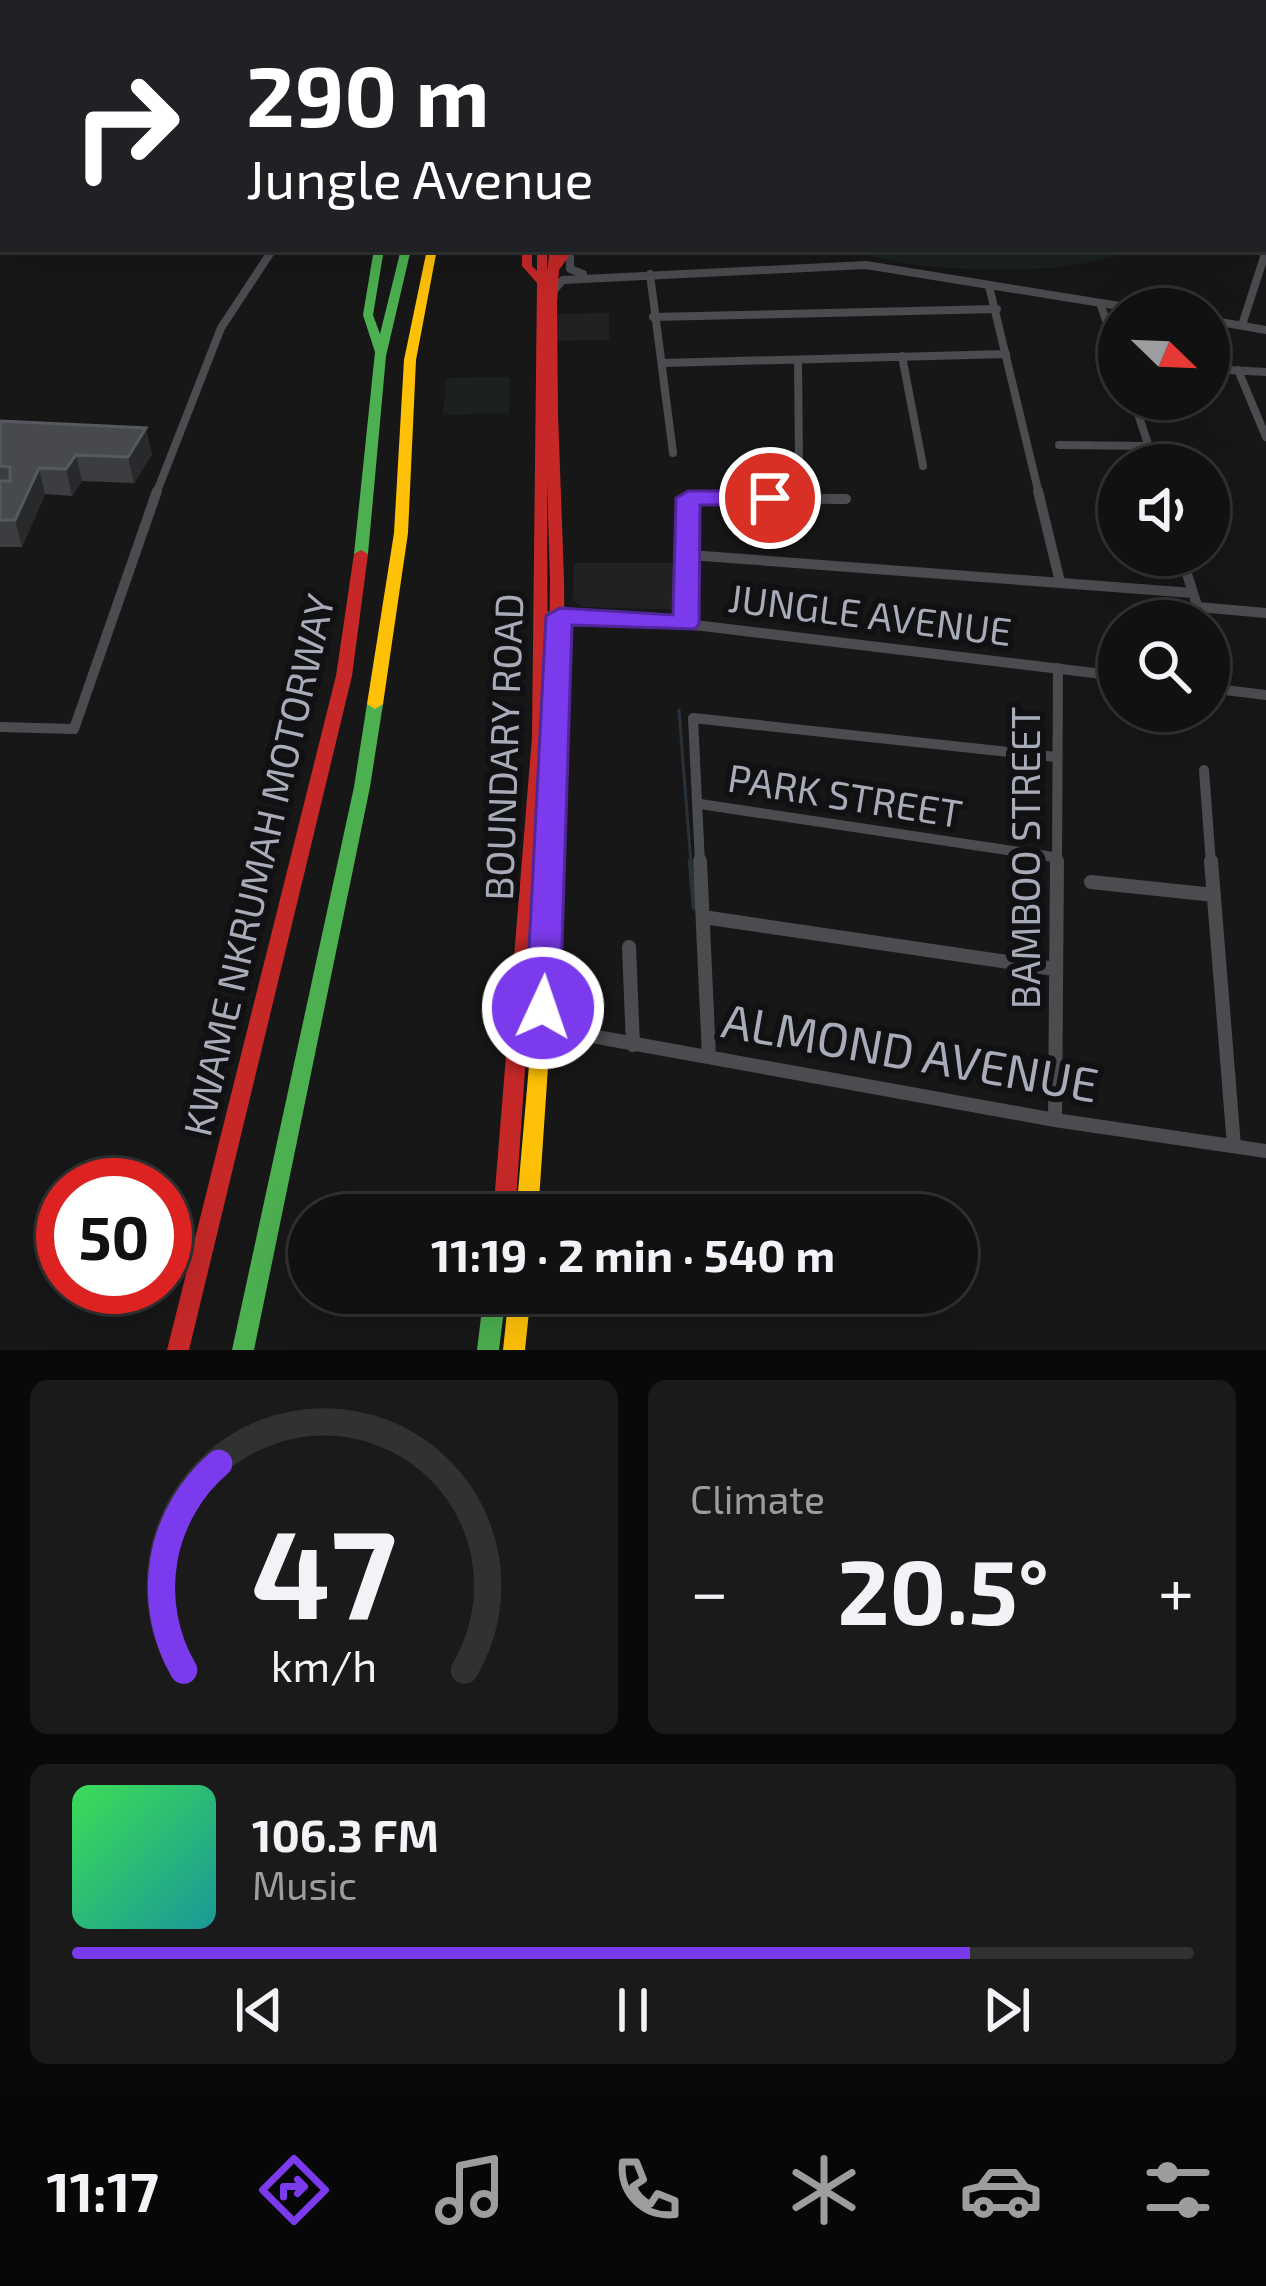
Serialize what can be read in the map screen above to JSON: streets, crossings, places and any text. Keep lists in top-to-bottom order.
{
  "streets": {
    "main road": ["BOUNDARY ROAD", "KWAME NKRUMAH MOTORWAY"],
    "street": [
      "JUNGLE AVENUE",
      "PARK STREET",
      "BAMBOO STREET",
      "ALMOND AVENUE"
    ]
  },
  "crossings": [
    ["JUNGLE AVENUE", "BOUNDARY ROAD"],
    ["JUNGLE AVENUE", "BAMBOO STREET"],
    ["BOUNDARY ROAD", "ALMOND AVENUE"],
    ["PARK STREET", "BAMBOO STREET"],
    ["BAMBOO STREET", "ALMOND AVENUE"]
  ],
  "north": "bottom right",
  "page": {
    "turn": ["290 m", "Jungle Avenue"],
    "limit": "50",
    "trip": "11:19 · 2 min · 540 m",
    "tile": "Climate",
    "heat": ["−", "20.5°", "+"],
    "song": ["106.3 FM", "Music"],
    "tabs": "11:17",
    "gauge": ["47", "km/h"]
  }
}
